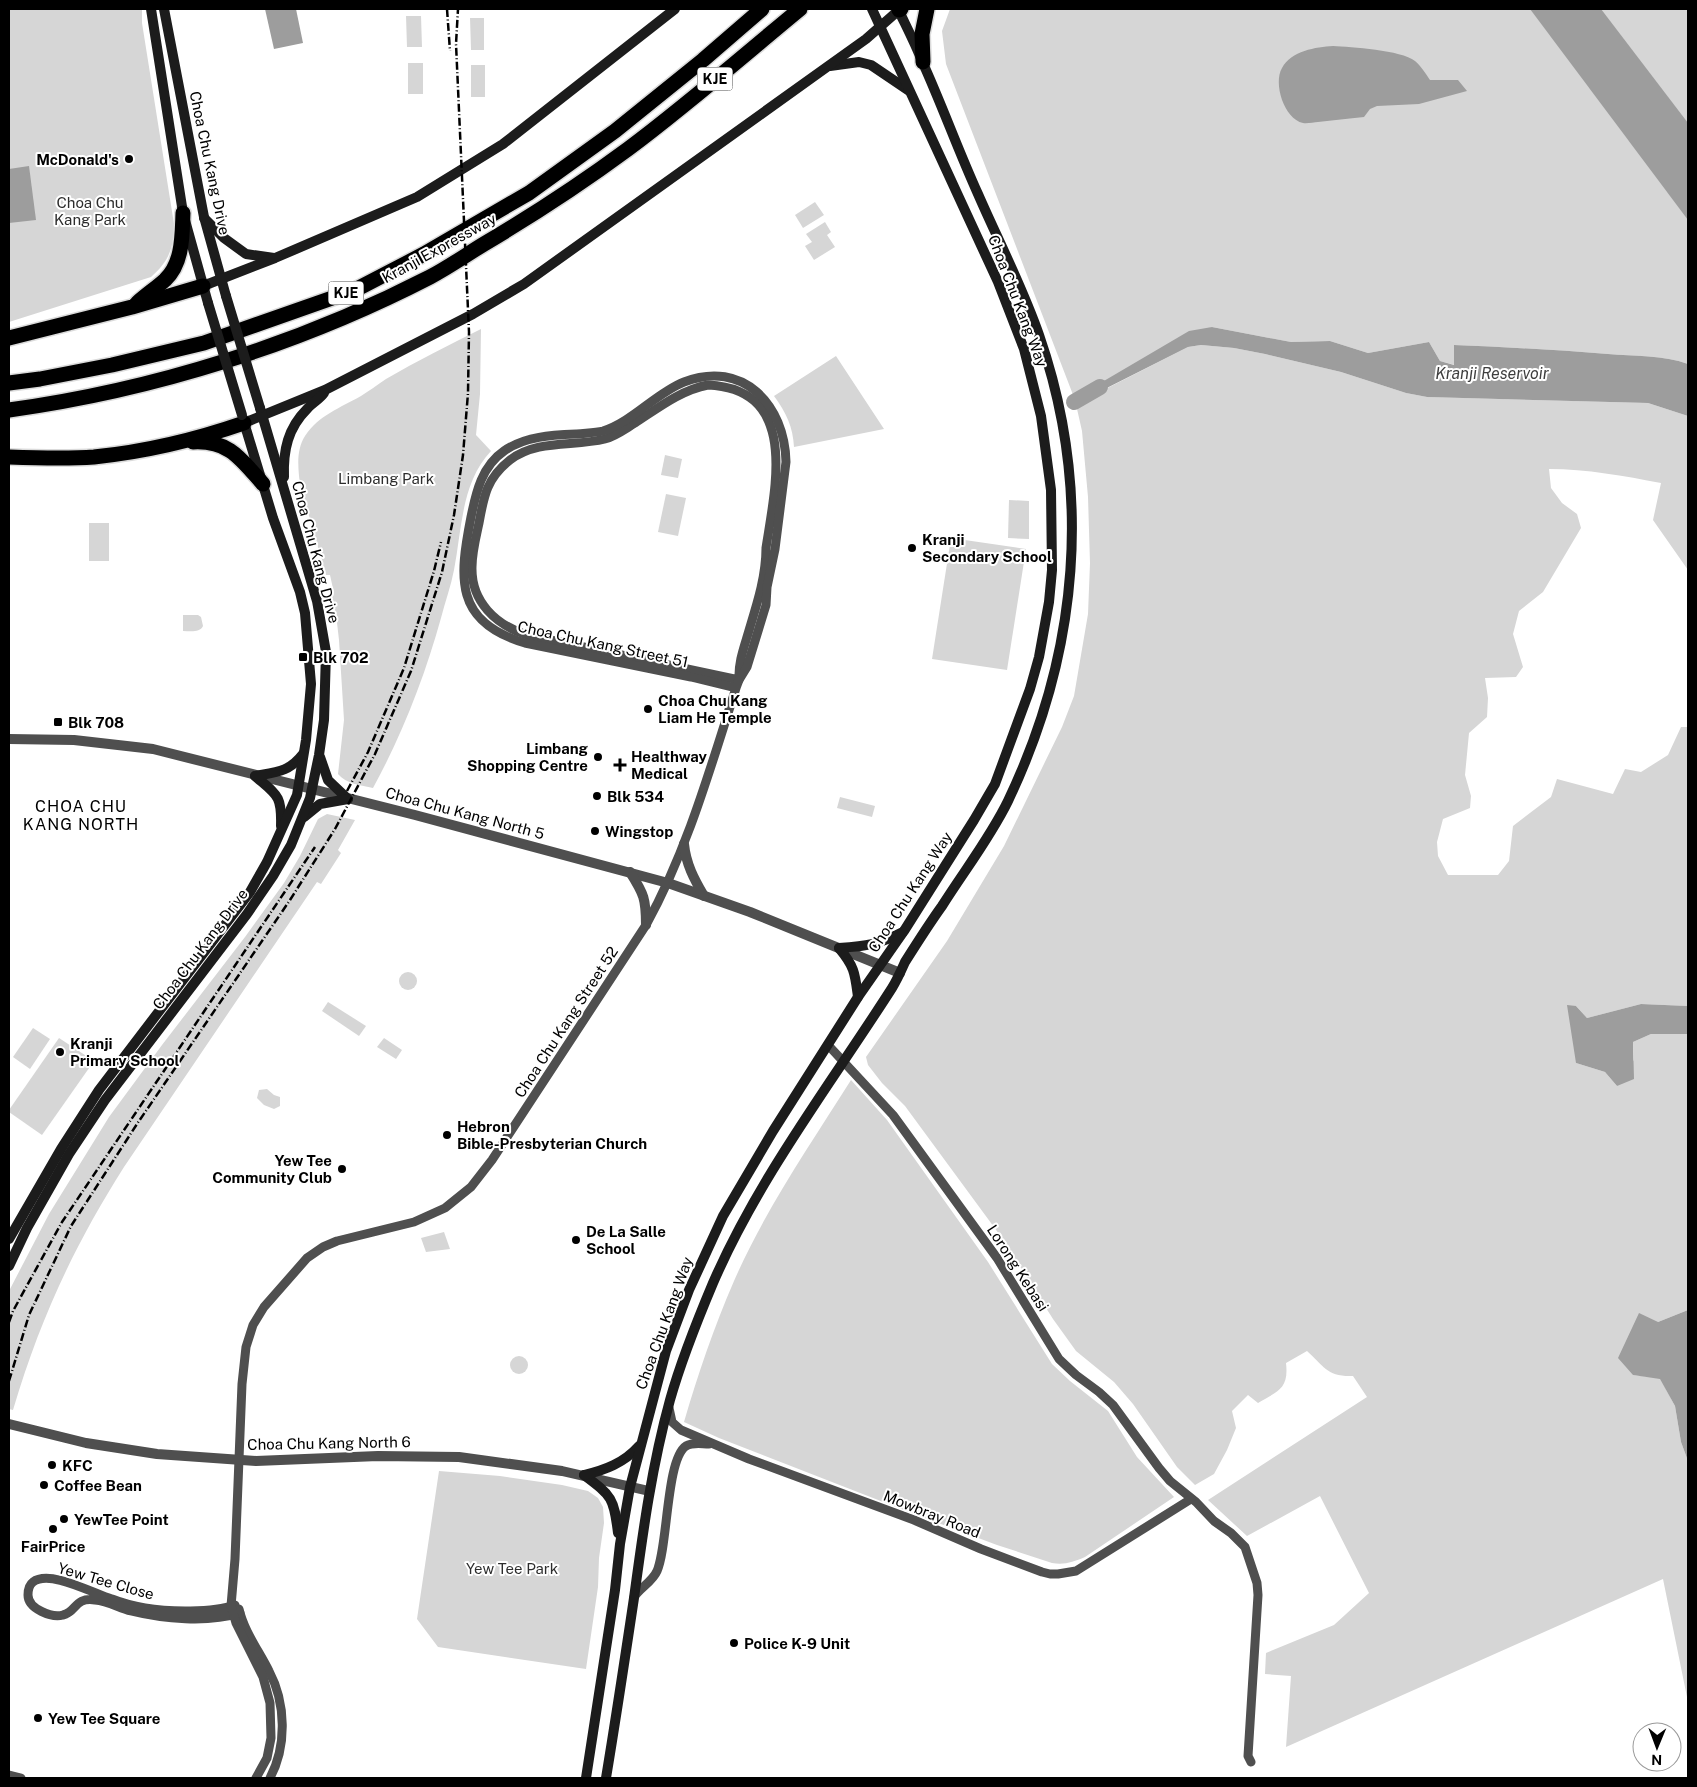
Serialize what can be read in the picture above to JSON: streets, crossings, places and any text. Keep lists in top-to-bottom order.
{
  "streets": {
    "highway": ["KJE", "Kranji Expressway"],
    "main road": ["Choa Chu Kang Drive", "Choa Chu Kang Way"],
    "street": [
      "Choa Chu Kang Street 51",
      "Choa Chu Kang North 5",
      "Choa Chu Kang Street 52",
      "Lorong Kebasi",
      "Choa Chu Kang North 6",
      "Mowbray Road",
      "Yew Tee Close"
    ]
  },
  "crossings": [
    ["Choa Chu Kang Drive", "Choa Chu Kang North 5"],
    ["Choa Chu Kang Way", "Choa Chu Kang North 5"],
    ["Choa Chu Kang Way", "Lorong Kebasi"],
    ["Choa Chu Kang Way", "Choa Chu Kang North 6"],
    ["Choa Chu Kang Way", "Mowbray Road"],
    ["Choa Chu Kang Street 51", "Choa Chu Kang North 5"],
    ["Choa Chu Kang Street 51", "Choa Chu Kang Street 52"],
    ["Choa Chu Kang North 5", "Choa Chu Kang Street 52"],
    ["Choa Chu Kang Street 52", "Choa Chu Kang North 6"],
    ["Choa Chu Kang Street 52", "Yew Tee Close"],
    ["Lorong Kebasi", "Mowbray Road"]
  ],
  "districts": ["CHOA CHU KANG NORTH"],
  "water": ["Kranji Reservoir"],
  "parks": ["Choa Chu Kang Park", "Limbang Park", "Yew Tee Park"],
  "places": {
    "other": [
      "McDonald's",
      "Kranji Secondary School",
      "Choa Chu Kang Liam He Temple",
      "Limbang Shopping Centre",
      "Blk 534",
      "Wingstop",
      "Kranji Primary School",
      "Hebron Bible-Presbyterian Church",
      "Yew Tee Community Club",
      "De La Salle School",
      "KFC",
      "Coffee Bean",
      "YewTee Point",
      "FairPrice",
      "Police K-9 Unit",
      "Yew Tee Square"
    ],
    "transit": ["Blk 702", "Blk 708"],
    "health": ["Healthway Medical"]
  },
  "north": "bottom"
}
